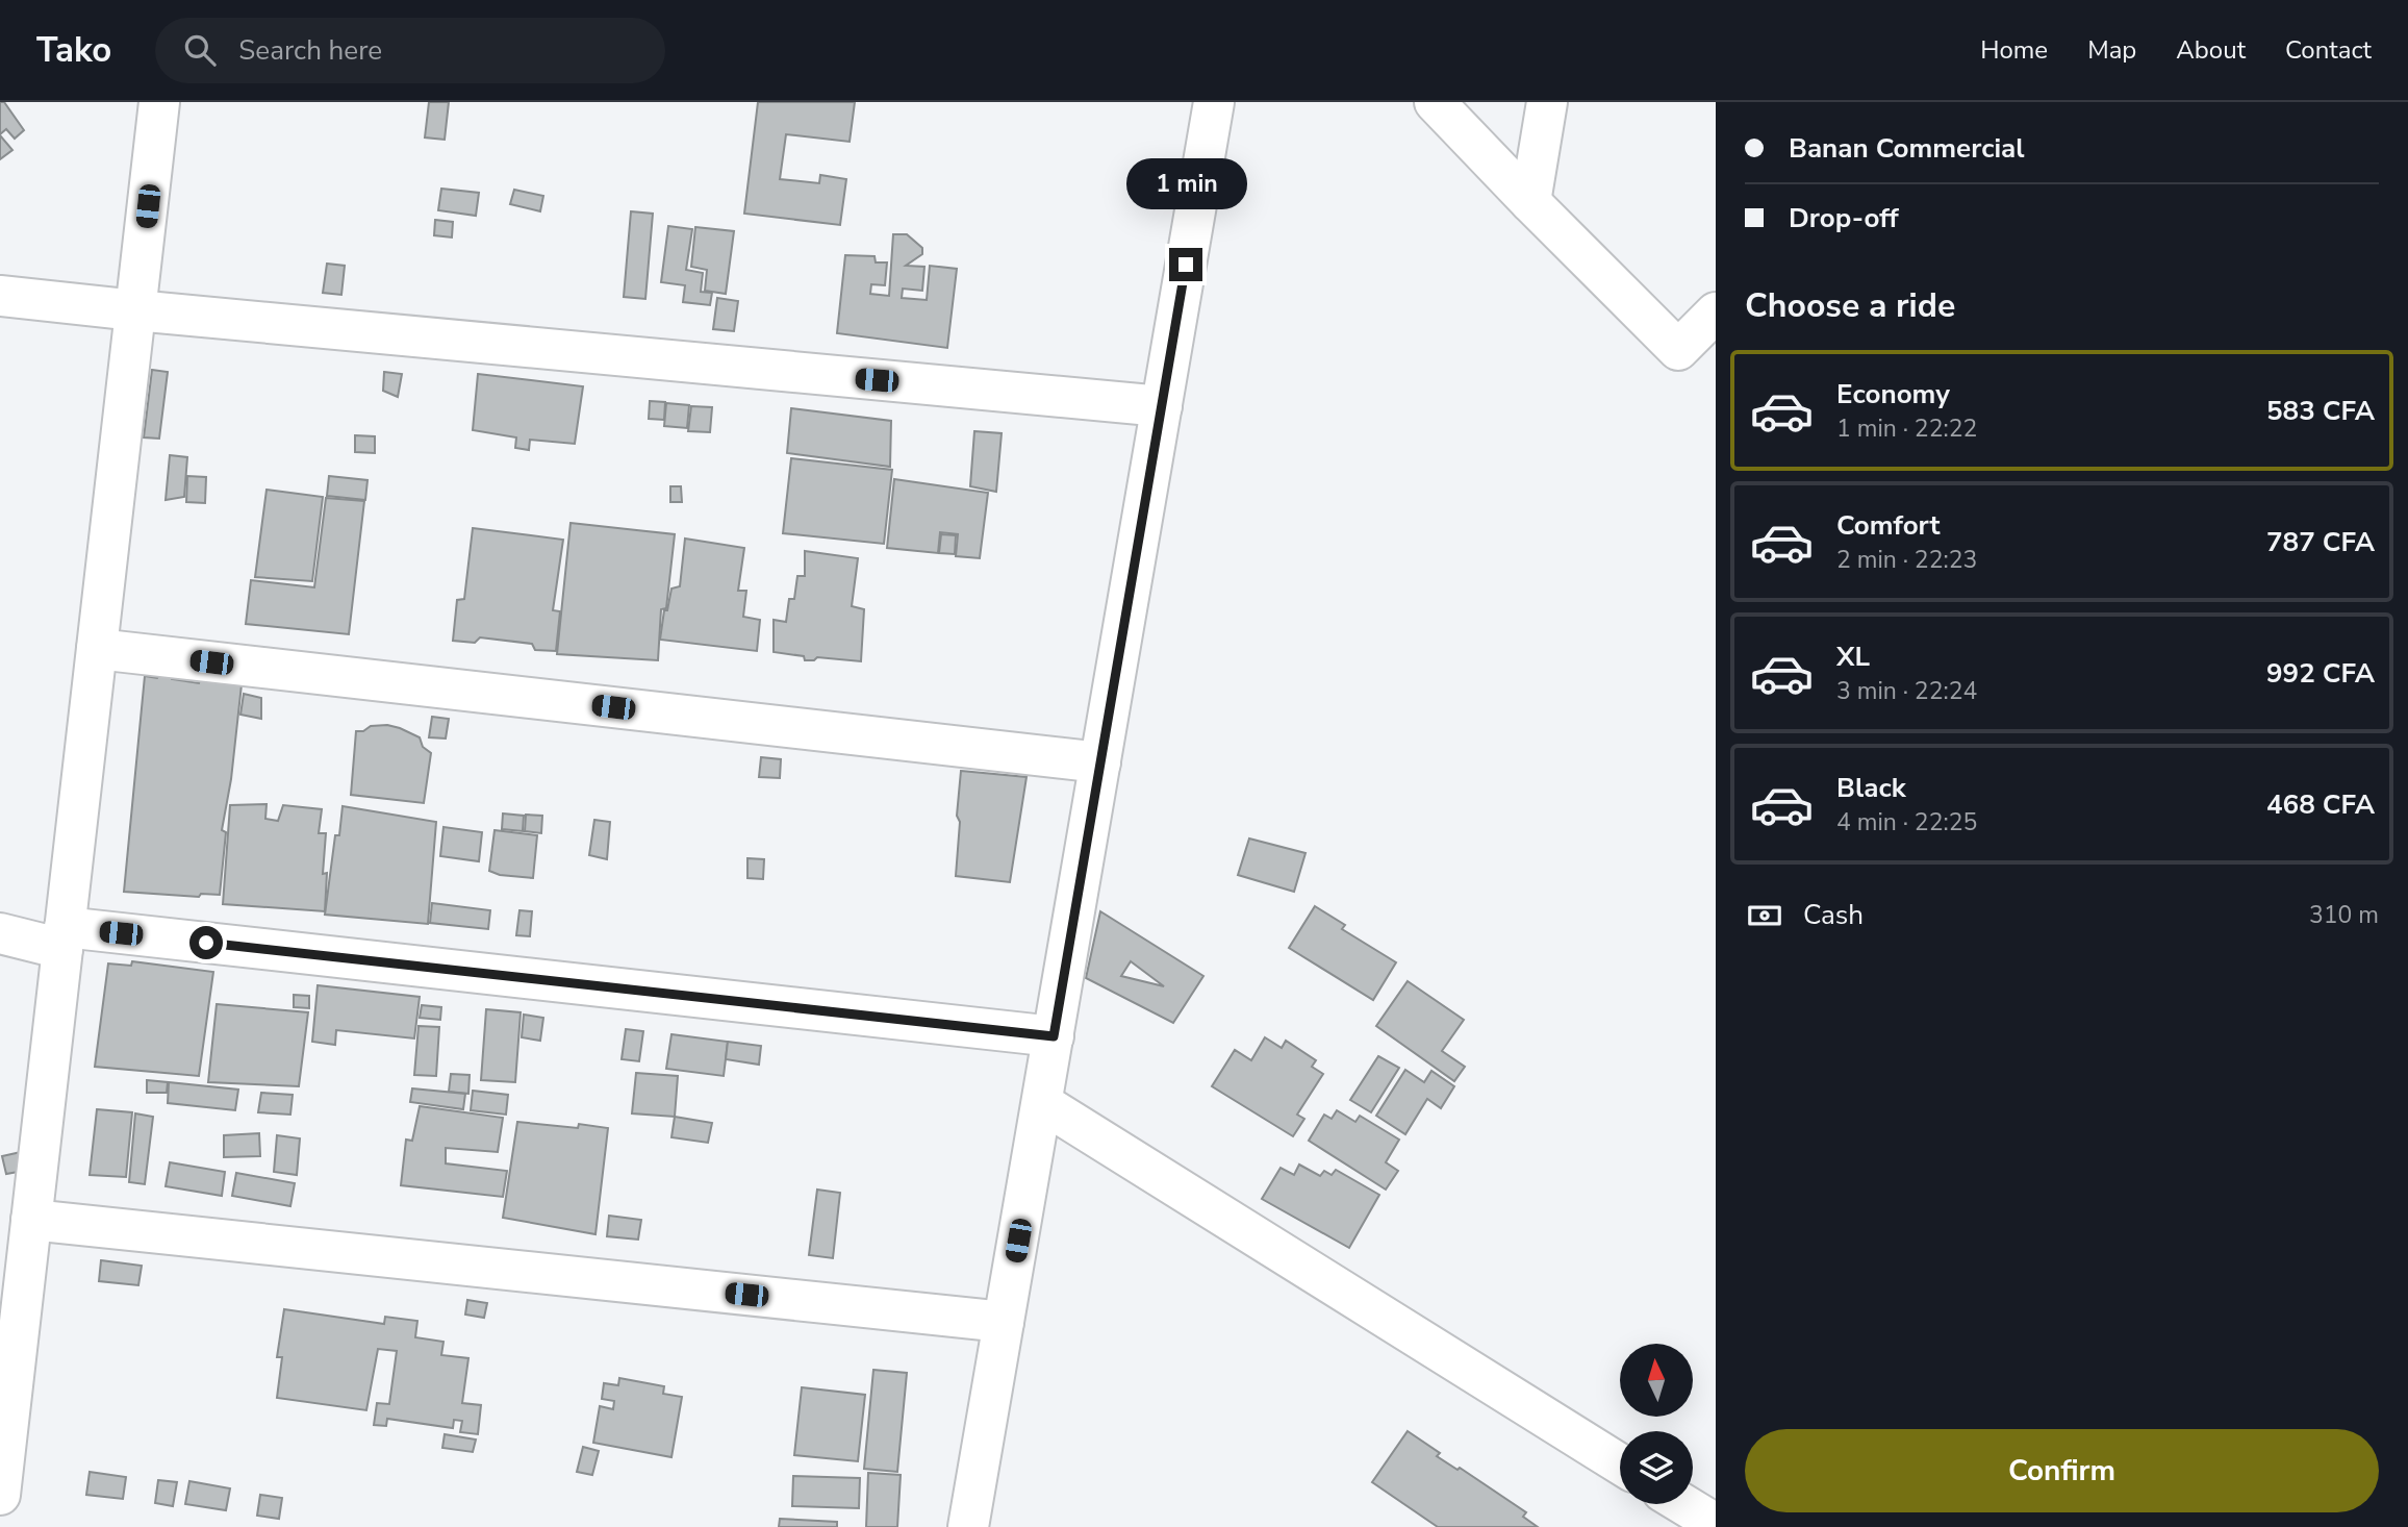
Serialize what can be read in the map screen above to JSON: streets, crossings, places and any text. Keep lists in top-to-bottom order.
{
  "north": "top",
  "page": {
    "header": "Tako",
    "search": "Search here",
    "nav": [
      "Home",
      "Map",
      "About",
      "Contact"
    ],
    "banner": ["Banan Commercial", "Drop-off"],
    "bubble": "1 min",
    "heading": "Choose a ride",
    "list": [
      {
        "name": "Economy",
        "note": "1 min · 22:22",
        "value": "583 CFA"
      },
      {
        "name": "Comfort",
        "note": "2 min · 22:23",
        "value": "787 CFA"
      },
      {
        "name": "XL",
        "note": "3 min · 22:24",
        "value": "992 CFA"
      },
      {
        "name": "Black",
        "note": "4 min · 22:25",
        "value": "468 CFA"
      }
    ],
    "pay": ["Cash", "310 m"],
    "buttons": "Confirm"
  }
}
